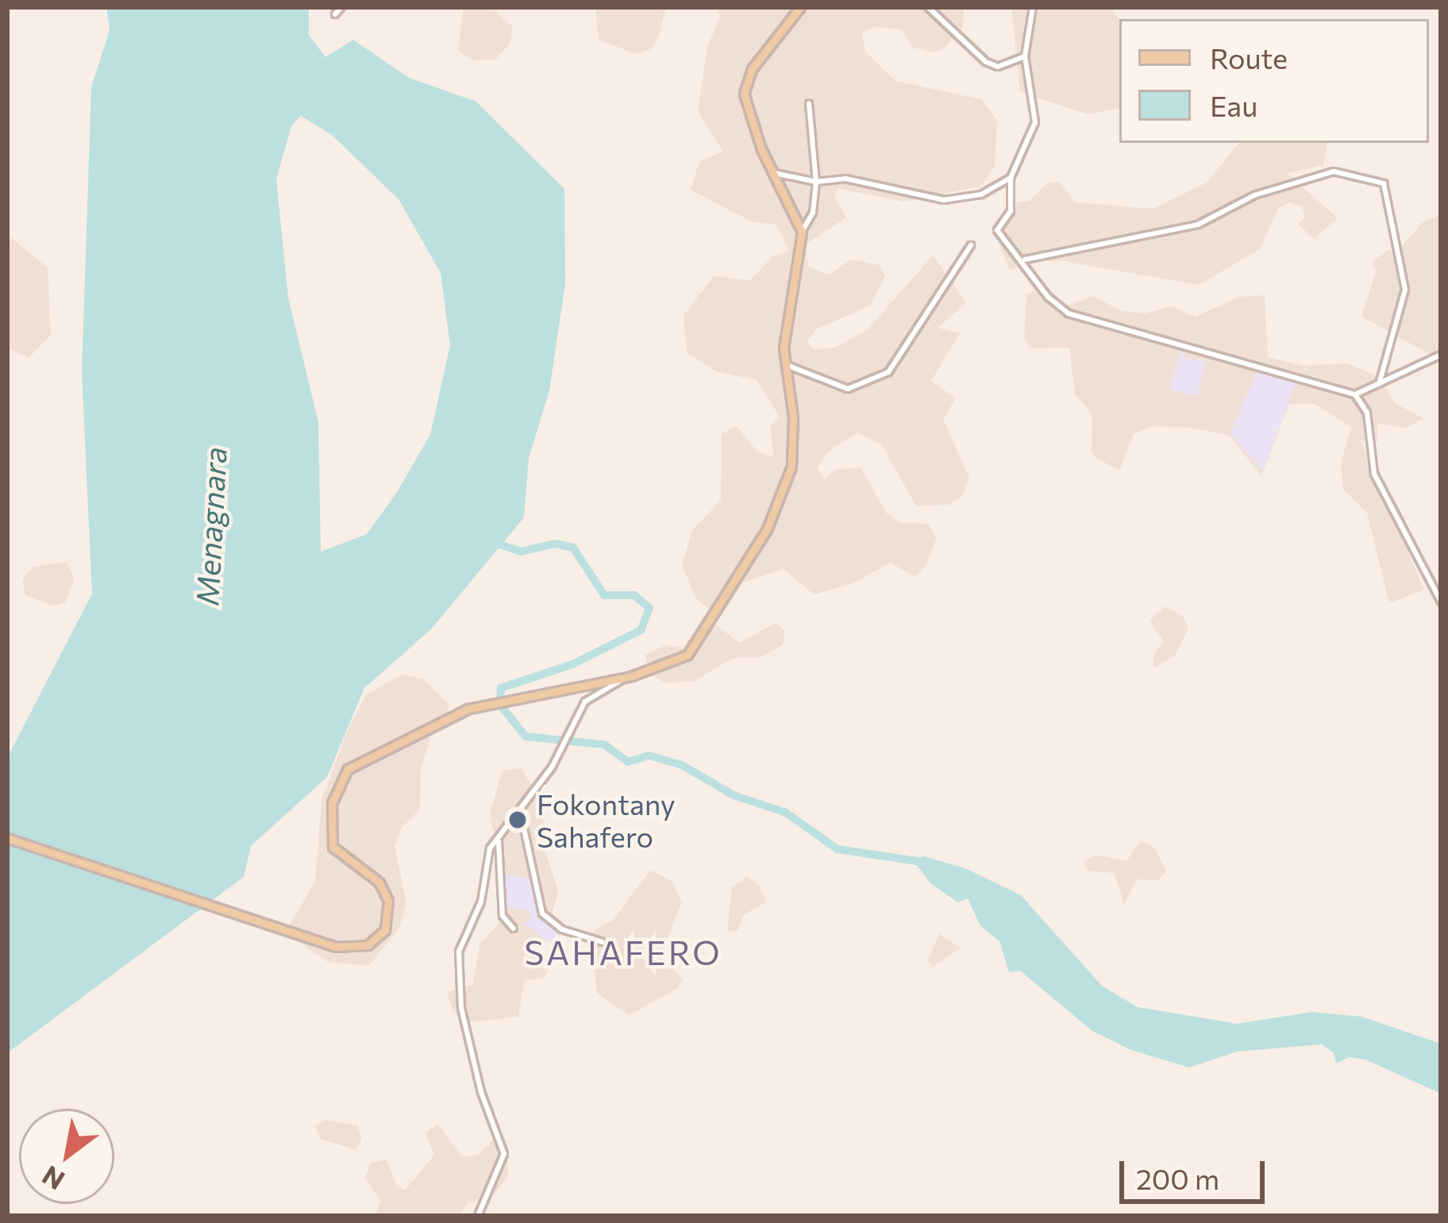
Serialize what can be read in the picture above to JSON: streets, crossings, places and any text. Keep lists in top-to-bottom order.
{
  "districts": ["SAHAFERO"],
  "water": ["Menagnara"],
  "places": ["Fokontany Sahafero"],
  "legend": ["Route", "Eau"],
  "scale_bar": "200 m",
  "north": "bottom left"
}
